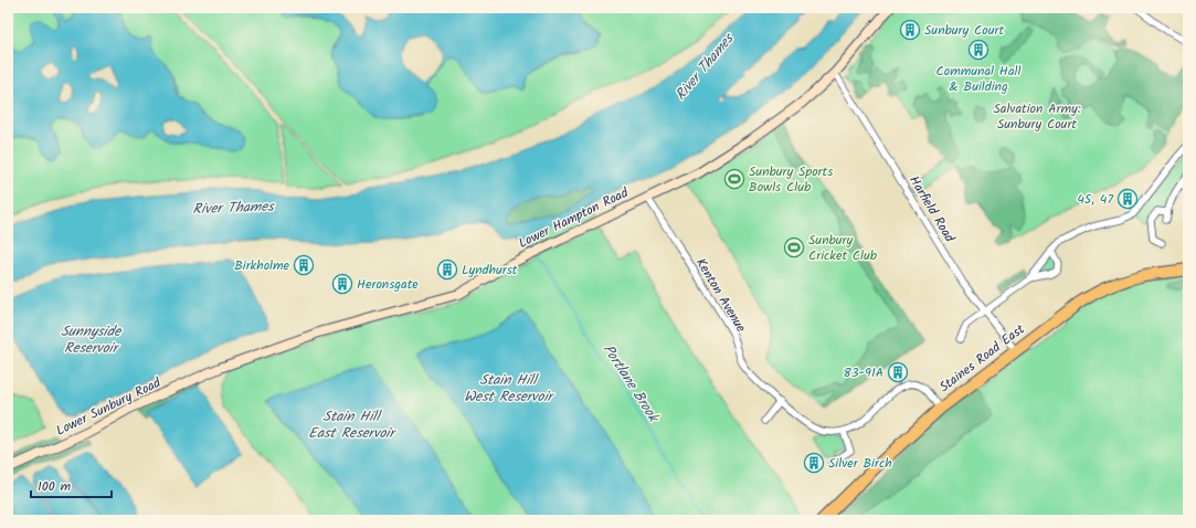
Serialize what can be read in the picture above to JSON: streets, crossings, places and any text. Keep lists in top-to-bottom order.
{
  "streets": {
    "highway": ["Staines Road East"],
    "street": [
      "Harfield Road",
      "Lower Hampton Road",
      "Kenton Avenue",
      "Lower Sunbury Road"
    ]
  },
  "crossings": [
    ["Harfield Road", "Lower Hampton Road"],
    ["Harfield Road", "Staines Road East"],
    ["Lower Hampton Road", "Kenton Avenue"],
    ["Lower Hampton Road", "Lower Sunbury Road"]
  ],
  "water": [
    "River Thames",
    "Sunnyside Reservoir",
    "Stain Hill West Reservoir",
    "Portlane Brook",
    "Stain Hill East Reservoir"
  ],
  "parks": ["Salvation Army: Sunbury Court"],
  "places": {
    "building": [
      "Sunbury Court",
      "Communal Hall & Building",
      "45, 47",
      "Birkholme",
      "Lyndhurst",
      "Heronsgate",
      "83-91A",
      "Silver Birch"
    ],
    "sports": ["Sunbury Sports Bowls Club", "Sunbury Cricket Club"]
  },
  "scale_bar": "100 m"
}
